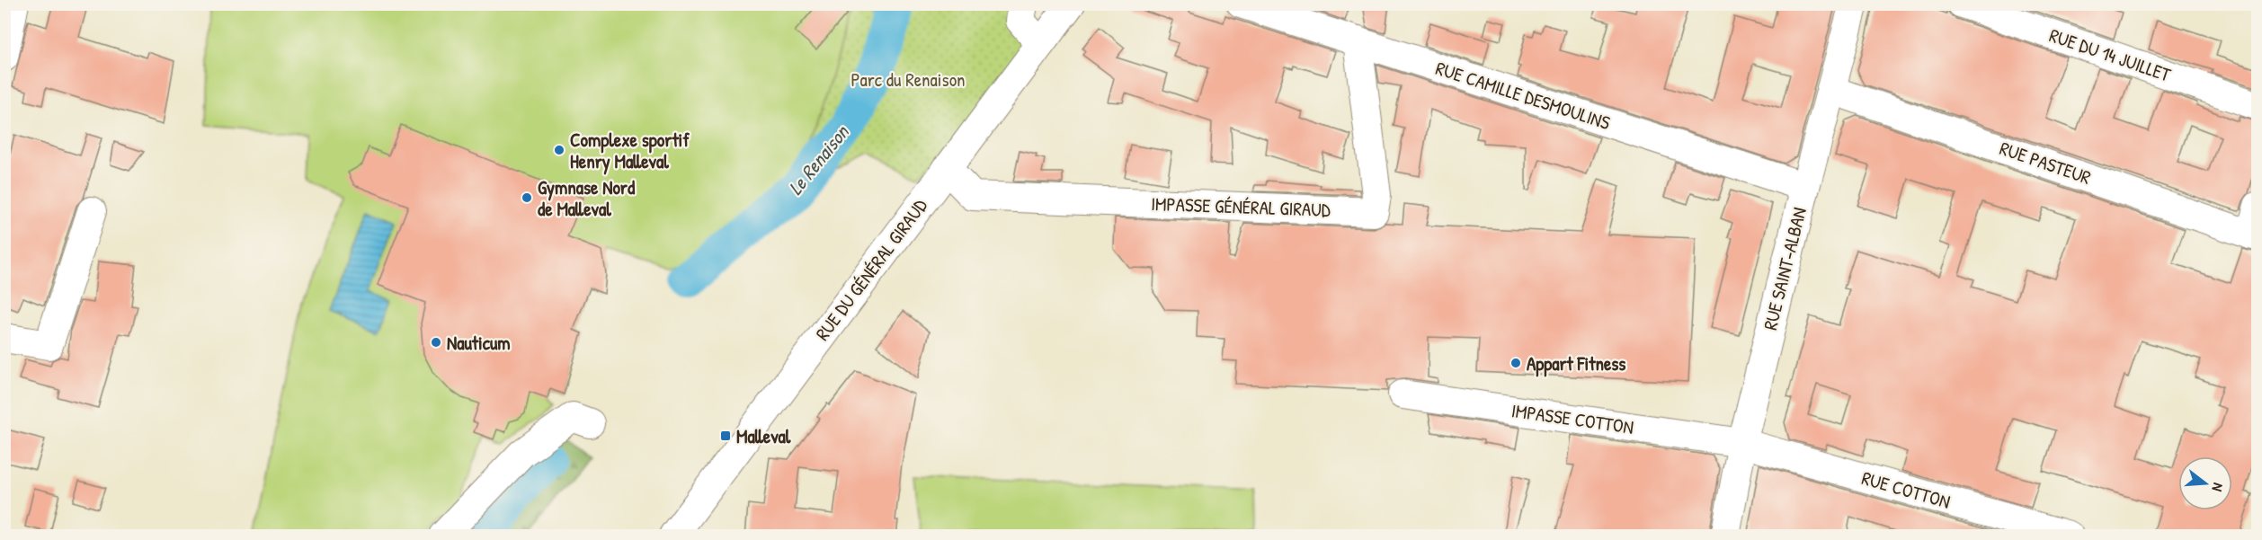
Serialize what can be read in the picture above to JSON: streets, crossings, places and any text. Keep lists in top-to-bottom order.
{
  "streets": {
    "street": [
      "RUE DU 14 JUILLET",
      "RUE CAMILLE DESMOULINS",
      "RUE PASTEUR",
      "IMPASSE GÉNÉRAL GIRAUD",
      "RUE SAINT-ALBAN",
      "RUE DU GÉNÉRAL GIRAUD",
      "IMPASSE COTTON",
      "RUE COTTON"
    ]
  },
  "crossings": [
    ["RUE CAMILLE DESMOULINS", "IMPASSE GÉNÉRAL GIRAUD"],
    ["RUE CAMILLE DESMOULINS", "RUE SAINT-ALBAN"],
    ["RUE PASTEUR", "RUE SAINT-ALBAN"],
    ["IMPASSE GÉNÉRAL GIRAUD", "RUE DU GÉNÉRAL GIRAUD"],
    ["RUE SAINT-ALBAN", "IMPASSE COTTON"],
    ["RUE SAINT-ALBAN", "RUE COTTON"],
    ["IMPASSE COTTON", "RUE COTTON"]
  ],
  "water": ["Le Renaison"],
  "parks": ["Parc du Renaison"],
  "places": {
    "other": [
      "Complexe sportif Henry Malleval",
      "Gymnase Nord de Malleval",
      "Nauticum",
      "Appart Fitness"
    ],
    "transit": ["Malleval"]
  },
  "north": "right"
}
